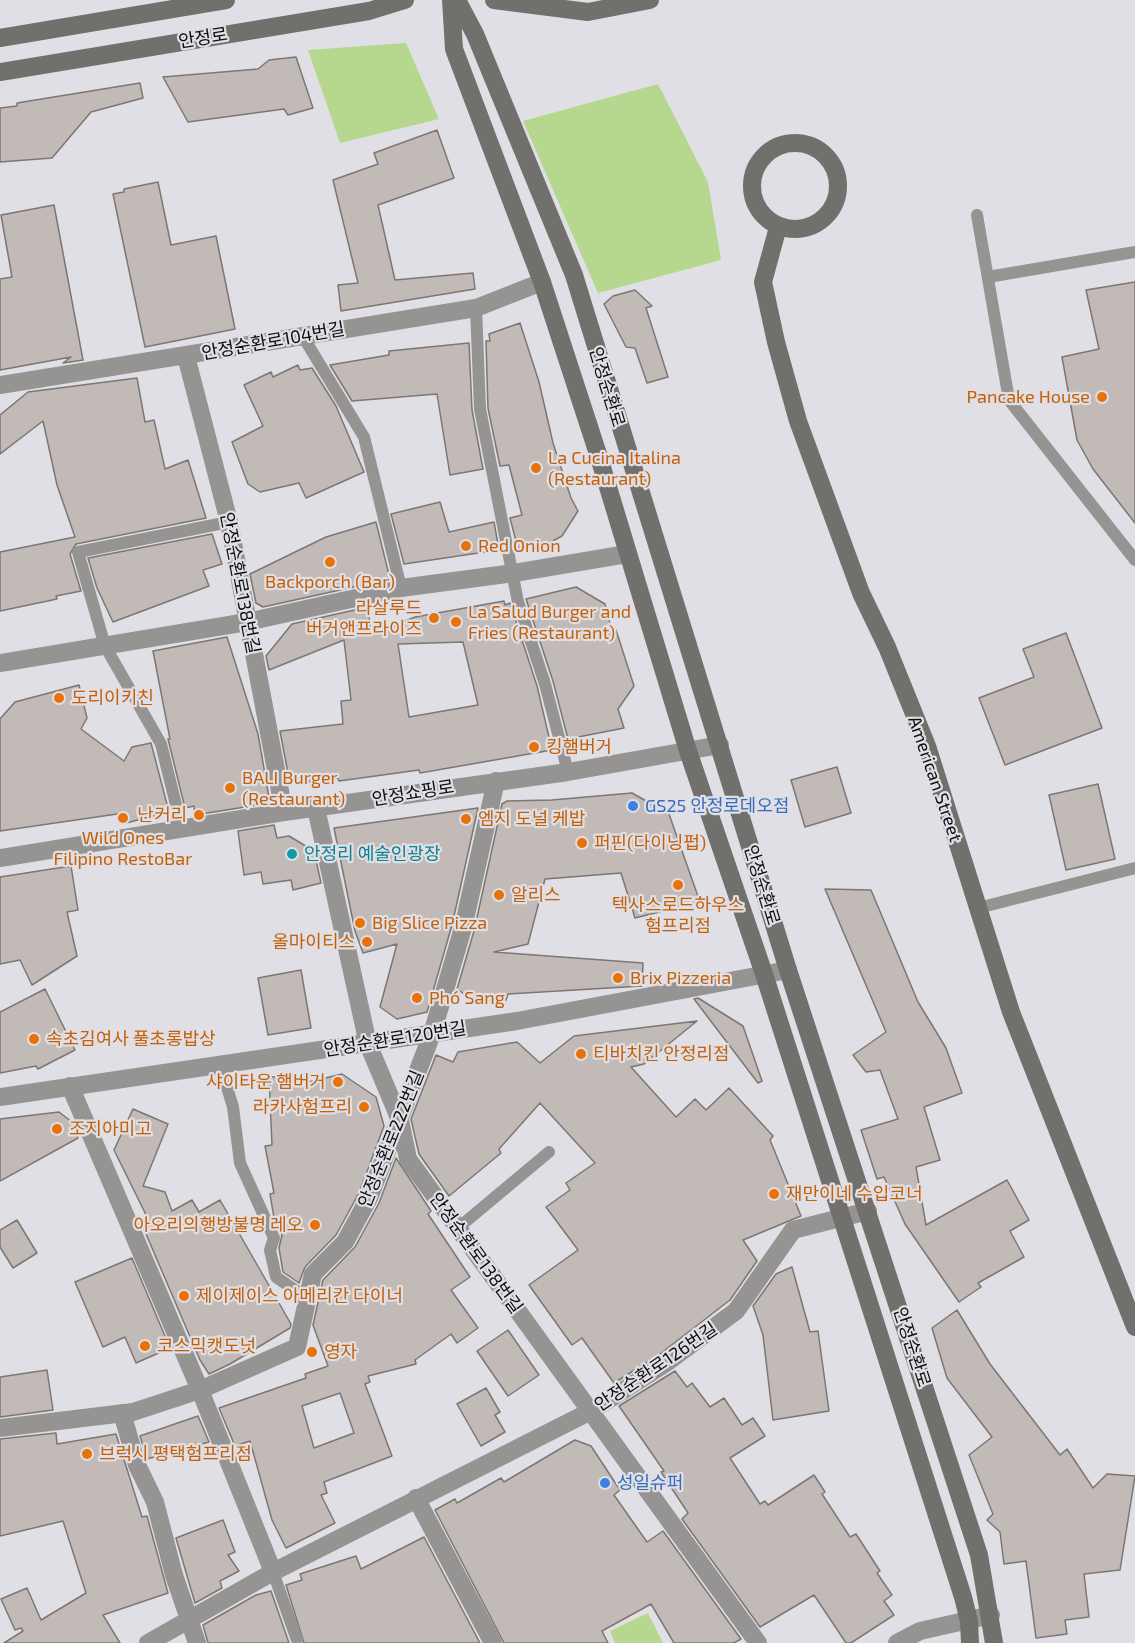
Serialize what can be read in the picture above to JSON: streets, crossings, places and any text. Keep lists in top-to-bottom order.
{
  "streets": {
    "main road": ["안정로", "안정순환로", "American Street"],
    "street": [
      "안정순환로104번길",
      "안정순환로138번길",
      "안정쇼핑로",
      "안정순환로120번길",
      "안정순환로222번길",
      "안정순환로126번길"
    ]
  },
  "crossings": [
    ["안정순환로104번길", "안정순환로"],
    ["안정순환로104번길", "안정순환로138번길"],
    ["안정순환로", "안정쇼핑로"],
    ["안정순환로", "안정순환로120번길"],
    ["안정순환로", "안정순환로126번길"],
    ["안정순환로138번길", "안정쇼핑로"],
    ["안정순환로138번길", "안정순환로120번길"],
    ["안정순환로138번길", "안정순환로222번길"],
    ["안정순환로138번길", "안정순환로126번길"],
    ["안정쇼핑로", "안정순환로222번길"],
    ["안정순환로120번길", "안정순환로222번길"]
  ],
  "places": [
    "Pancake House",
    "La Cucina Italina (Restaurant)",
    "Red Onion",
    "Backporch (Bar)",
    "라살루드 버거앤프라이즈",
    "La Salud Burger and Fries (Restaurant)",
    "도리이키친",
    "킹햄버거",
    "BALI Burger (Restaurant)",
    "GS25 안정로데오점",
    "난커리",
    "Wild Ones Filipino RestoBar",
    "엠지 도널 케밥",
    "퍼핀(다이닝펍)",
    "안정리 예술인광장",
    "텍사스로드하우스 험프리점",
    "알리스",
    "Big Slice Pizza",
    "올마이티스",
    "Brix Pizzeria",
    "Phó Sang",
    "속초김여사 풀초롱밥상",
    "티바치킨 안정리점",
    "샤이타운 햄버거",
    "라카사험프리",
    "조지아미고",
    "재만이네 수입코너",
    "아오리의행방불명 레오",
    "제이제이스 아메리칸 다이너",
    "코스믹캣도넛",
    "영자",
    "브럭시 평택험프리점",
    "성일슈퍼"
  ]
}
